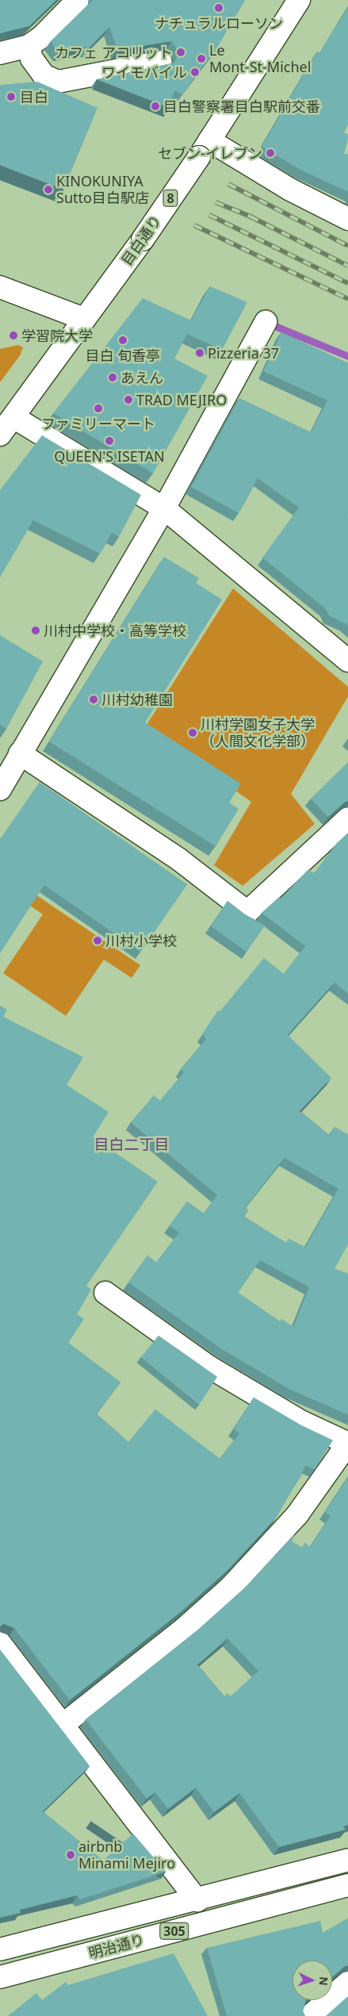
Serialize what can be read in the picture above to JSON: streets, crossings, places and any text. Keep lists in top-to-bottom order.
{
  "streets": {
    "street": [
      "8",
      "目白通り",
      "305",
      "明治通り"
    ]
  },
  "districts": ["目白二丁目"],
  "places": [
    "ナチュラルローソン",
    "カフェ アコリット",
    "Le Mont-St-Michel",
    "ワイモバイル",
    "目白",
    "目白警察署目白駅前交番",
    "セブン-イレブン",
    "KINOKUNIYA Sutto目白駅店",
    "学習院大学",
    "目白 旬香亭",
    "Pizzeria 37",
    "あえん",
    "TRAD MEJIRO",
    "ファミリーマート",
    "QUEEN'S ISETAN",
    "川村中学校・高等学校",
    "川村幼稚園",
    "川村学園女子大学 （人間文化学部）",
    "川村小学校",
    "airbnb Minami Mejiro"
  ],
  "north": "right"
}
